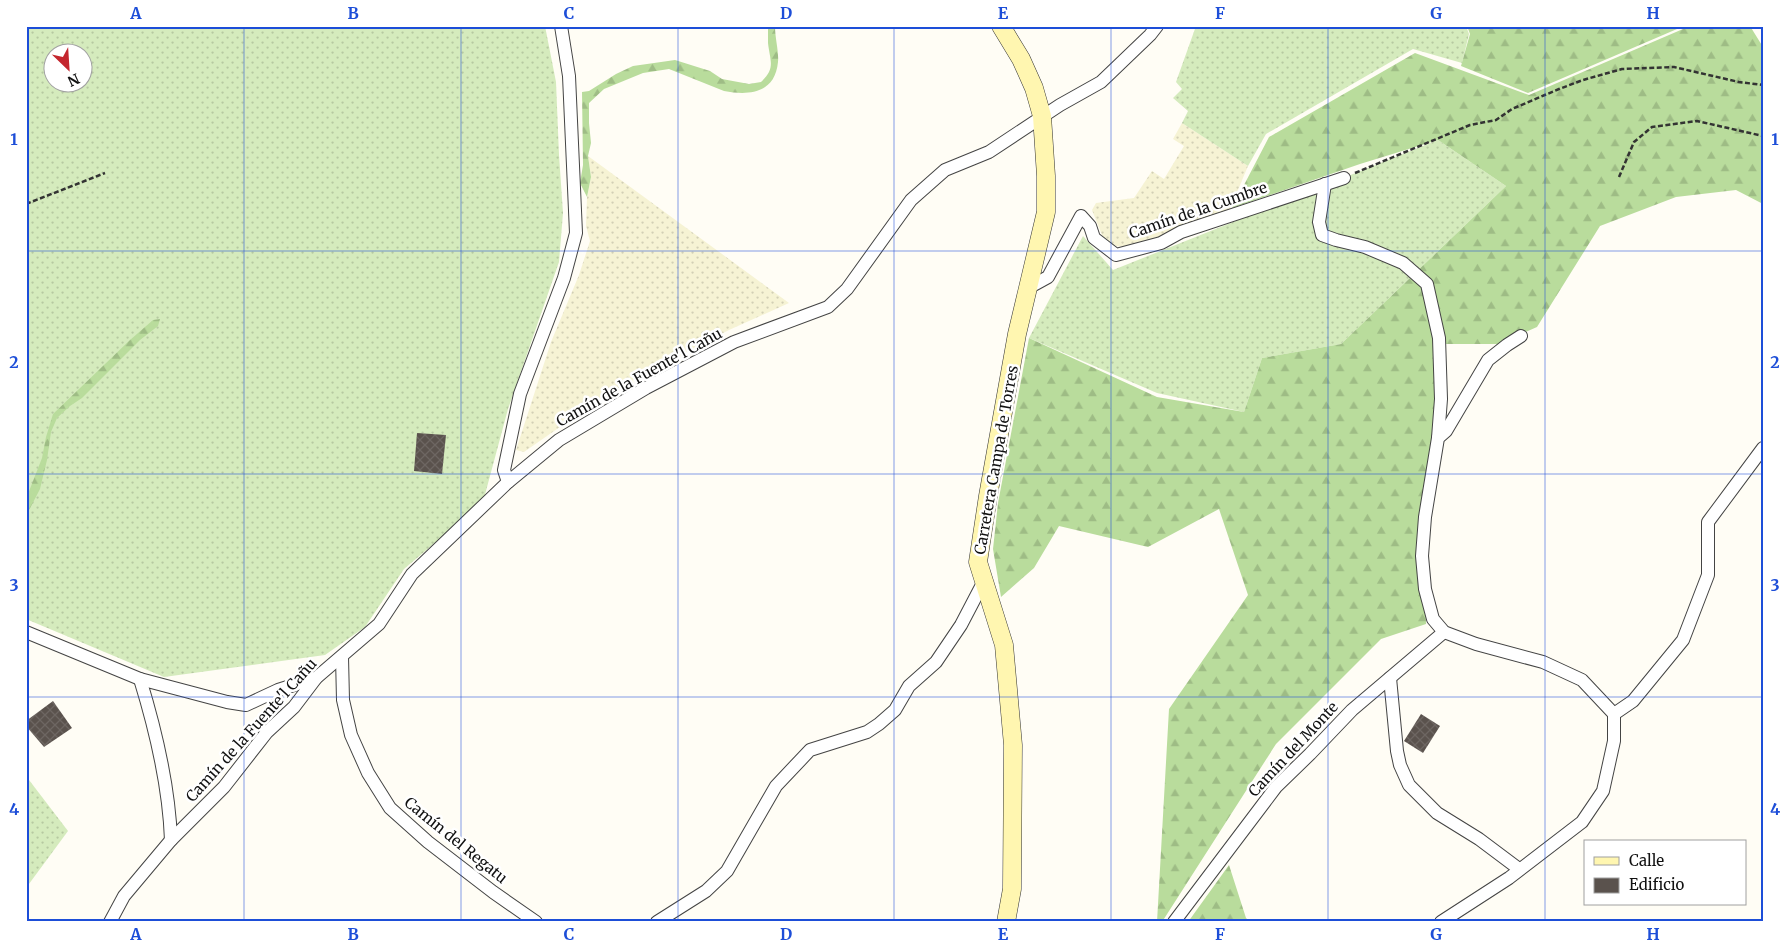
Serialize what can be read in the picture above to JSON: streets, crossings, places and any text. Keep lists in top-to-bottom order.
{
  "streets": {
    "street": [
      "Camín de la Cumbre",
      "Camín de la Fuente'l Cañu",
      "Carretera Campa de Torres",
      "Camín del Monte",
      "Camín del Regatu"
    ]
  },
  "crossings": [
    ["Camín de la Cumbre", "Carretera Campa de Torres"],
    ["Camín de la Fuente'l Cañu", "Carretera Campa de Torres"],
    ["Camín de la Fuente'l Cañu", "Camín del Regatu"]
  ],
  "legend": ["Calle", "Edificio"],
  "north": "bottom right",
  "grid": {
    "columns": [
      "A",
      "B",
      "C",
      "D",
      "E",
      "F",
      "G",
      "H"
    ],
    "rows": [
      "1",
      "2",
      "3",
      "4"
    ]
  }
}
